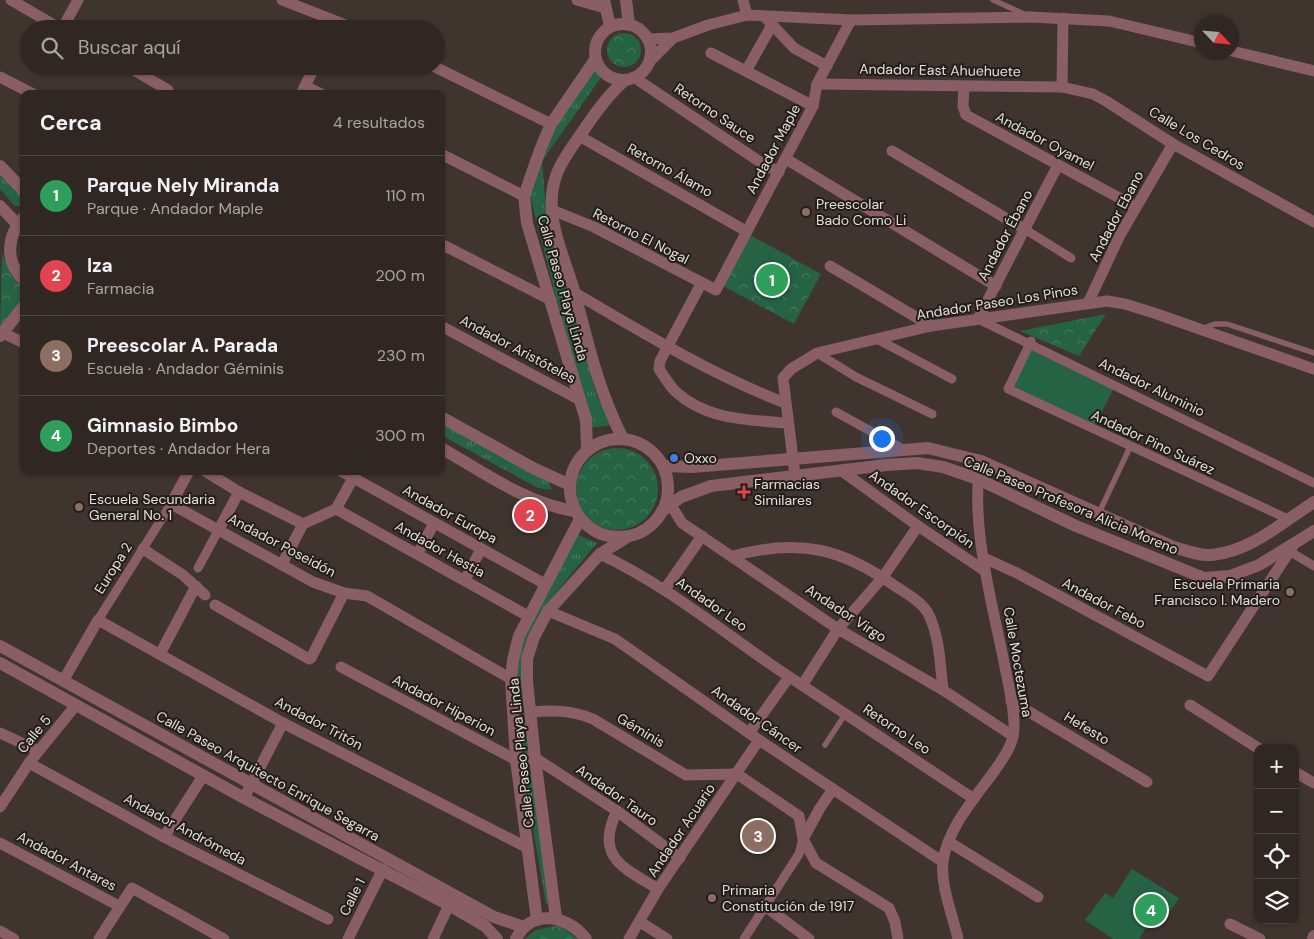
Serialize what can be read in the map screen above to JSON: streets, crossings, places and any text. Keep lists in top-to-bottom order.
{
  "streets": {
    "street": [
      "Andador East Ahuehuete",
      "Retorno Sauce",
      "Calle Los Cedros",
      "Andador Oyamel",
      "Andador Maple",
      "Retorno Álamo",
      "Andador Ebano",
      "Andador Ébano",
      "Retorno El Nogal",
      "Calle Paseo Playa Linda",
      "Andador Paseo Los Pinos",
      "Andador Aristóteles",
      "Andador Aluminio",
      "Andador Pino Suárez",
      "Calle Paseo Profesora Alicia Moreno",
      "Andador Escorpión",
      "Andador Europa",
      "Andador Poseidón",
      "Andador Hestia",
      "Europa 2",
      "Andador Febo",
      "Andador Leo",
      "Andador Virgo",
      "Calle Moctezuma",
      "Andador Hiperion",
      "Andador Cáncer",
      "Andador Tritón",
      "Hefesto",
      "Retorno Leo",
      "Géminis",
      "Calle 5",
      "Calle Paseo Arquitecto Enrique Segarra",
      "Andador Tauro",
      "Andador Andrómeda",
      "Andador Acuario",
      "Andador Antares",
      "Calle 1"
    ]
  },
  "crossings": [
    ["Andador East Ahuehuete", "Calle Los Cedros"],
    ["Andador East Ahuehuete", "Andador Oyamel"],
    ["Andador East Ahuehuete", "Andador Maple"],
    ["Retorno Sauce", "Andador Maple"],
    ["Retorno Sauce", "Calle Paseo Playa Linda"],
    ["Calle Los Cedros", "Andador Ebano"],
    ["Andador Oyamel", "Andador Ebano"],
    ["Andador Oyamel", "Andador Ébano"],
    ["Andador Maple", "Retorno Álamo"],
    ["Andador Maple", "Retorno El Nogal"],
    ["Retorno Álamo", "Calle Paseo Playa Linda"],
    ["Andador Ebano", "Andador Paseo Los Pinos"],
    ["Andador Ébano", "Andador Paseo Los Pinos"],
    ["Andador Ébano", "Andador Aluminio"],
    ["Retorno El Nogal", "Calle Paseo Playa Linda"],
    ["Calle Paseo Playa Linda", "Andador Aristóteles"],
    ["Calle Paseo Playa Linda", "Calle Paseo Profesora Alicia Moreno"],
    ["Calle Paseo Playa Linda", "Andador Europa"],
    ["Calle Paseo Playa Linda", "Andador Poseidón"],
    ["Calle Paseo Playa Linda", "Andador Hestia"],
    ["Calle Paseo Playa Linda", "Andador Leo"],
    ["Calle Paseo Playa Linda", "Andador Virgo"],
    ["Calle Paseo Playa Linda", "Andador Hiperion"],
    ["Calle Paseo Playa Linda", "Andador Cáncer"],
    ["Calle Paseo Playa Linda", "Andador Tritón"],
    ["Calle Paseo Playa Linda", "Géminis"],
    ["Calle Paseo Playa Linda", "Andador Tauro"],
    ["Andador Paseo Los Pinos", "Andador Aluminio"],
    ["Andador Paseo Los Pinos", "Calle Paseo Profesora Alicia Moreno"],
    ["Andador Aluminio", "Andador Pino Suárez"],
    ["Andador Pino Suárez", "Calle Paseo Profesora Alicia Moreno"],
    ["Calle Paseo Profesora Alicia Moreno", "Andador Escorpión"],
    ["Calle Paseo Profesora Alicia Moreno", "Andador Virgo"],
    ["Calle Paseo Profesora Alicia Moreno", "Calle Moctezuma"],
    ["Andador Escorpión", "Calle Moctezuma"],
    ["Andador Poseidón", "Europa 2"],
    ["Europa 2", "Andador Tritón"],
    ["Europa 2", "Calle Paseo Arquitecto Enrique Segarra"],
    ["Andador Febo", "Calle Moctezuma"],
    ["Andador Leo", "Retorno Leo"],
    ["Andador Virgo", "Calle Moctezuma"],
    ["Calle Moctezuma", "Andador Cáncer"],
    ["Calle Moctezuma", "Hefesto"],
    ["Calle Moctezuma", "Retorno Leo"],
    ["Andador Cáncer", "Andador Acuario"],
    ["Géminis", "Andador Acuario"],
    ["Calle 5", "Calle Paseo Arquitecto Enrique Segarra"],
    ["Calle 5", "Andador Andrómeda"],
    ["Calle Paseo Arquitecto Enrique Segarra", "Calle 1"],
    ["Andador Tauro", "Andador Acuario"]
  ],
  "places": {
    "other": [
      "Preescolar Bado Como Li",
      "Oxxo",
      "Escuela Secundaria General No. 1",
      "Escuela Primaria Francisco I. Madero",
      "Primaria Constitución de 1917"
    ],
    "health": ["Farmacias Similares"]
  },
  "north": "bottom right",
  "page": {
    "search": "Buscar aquí",
    "heading": ["Cerca", "4 resultados"],
    "list": [
      {
        "mark": "1",
        "name": "Parque Nely Miranda",
        "note": "Parque · Andador Maple",
        "value": "110 m"
      },
      {
        "mark": "2",
        "name": "Iza",
        "note": "Farmacia",
        "value": "200 m"
      },
      {
        "mark": "3",
        "name": "Preescolar A. Parada",
        "note": "Escuela · Andador Géminis",
        "value": "230 m"
      },
      {
        "mark": "4",
        "name": "Gimnasio Bimbo",
        "note": "Deportes · Andador Hera",
        "value": "300 m"
      }
    ],
    "pins": [
      "1",
      "2",
      "3",
      "4"
    ],
    "map_buttons": ["+", "−"]
  }
}
